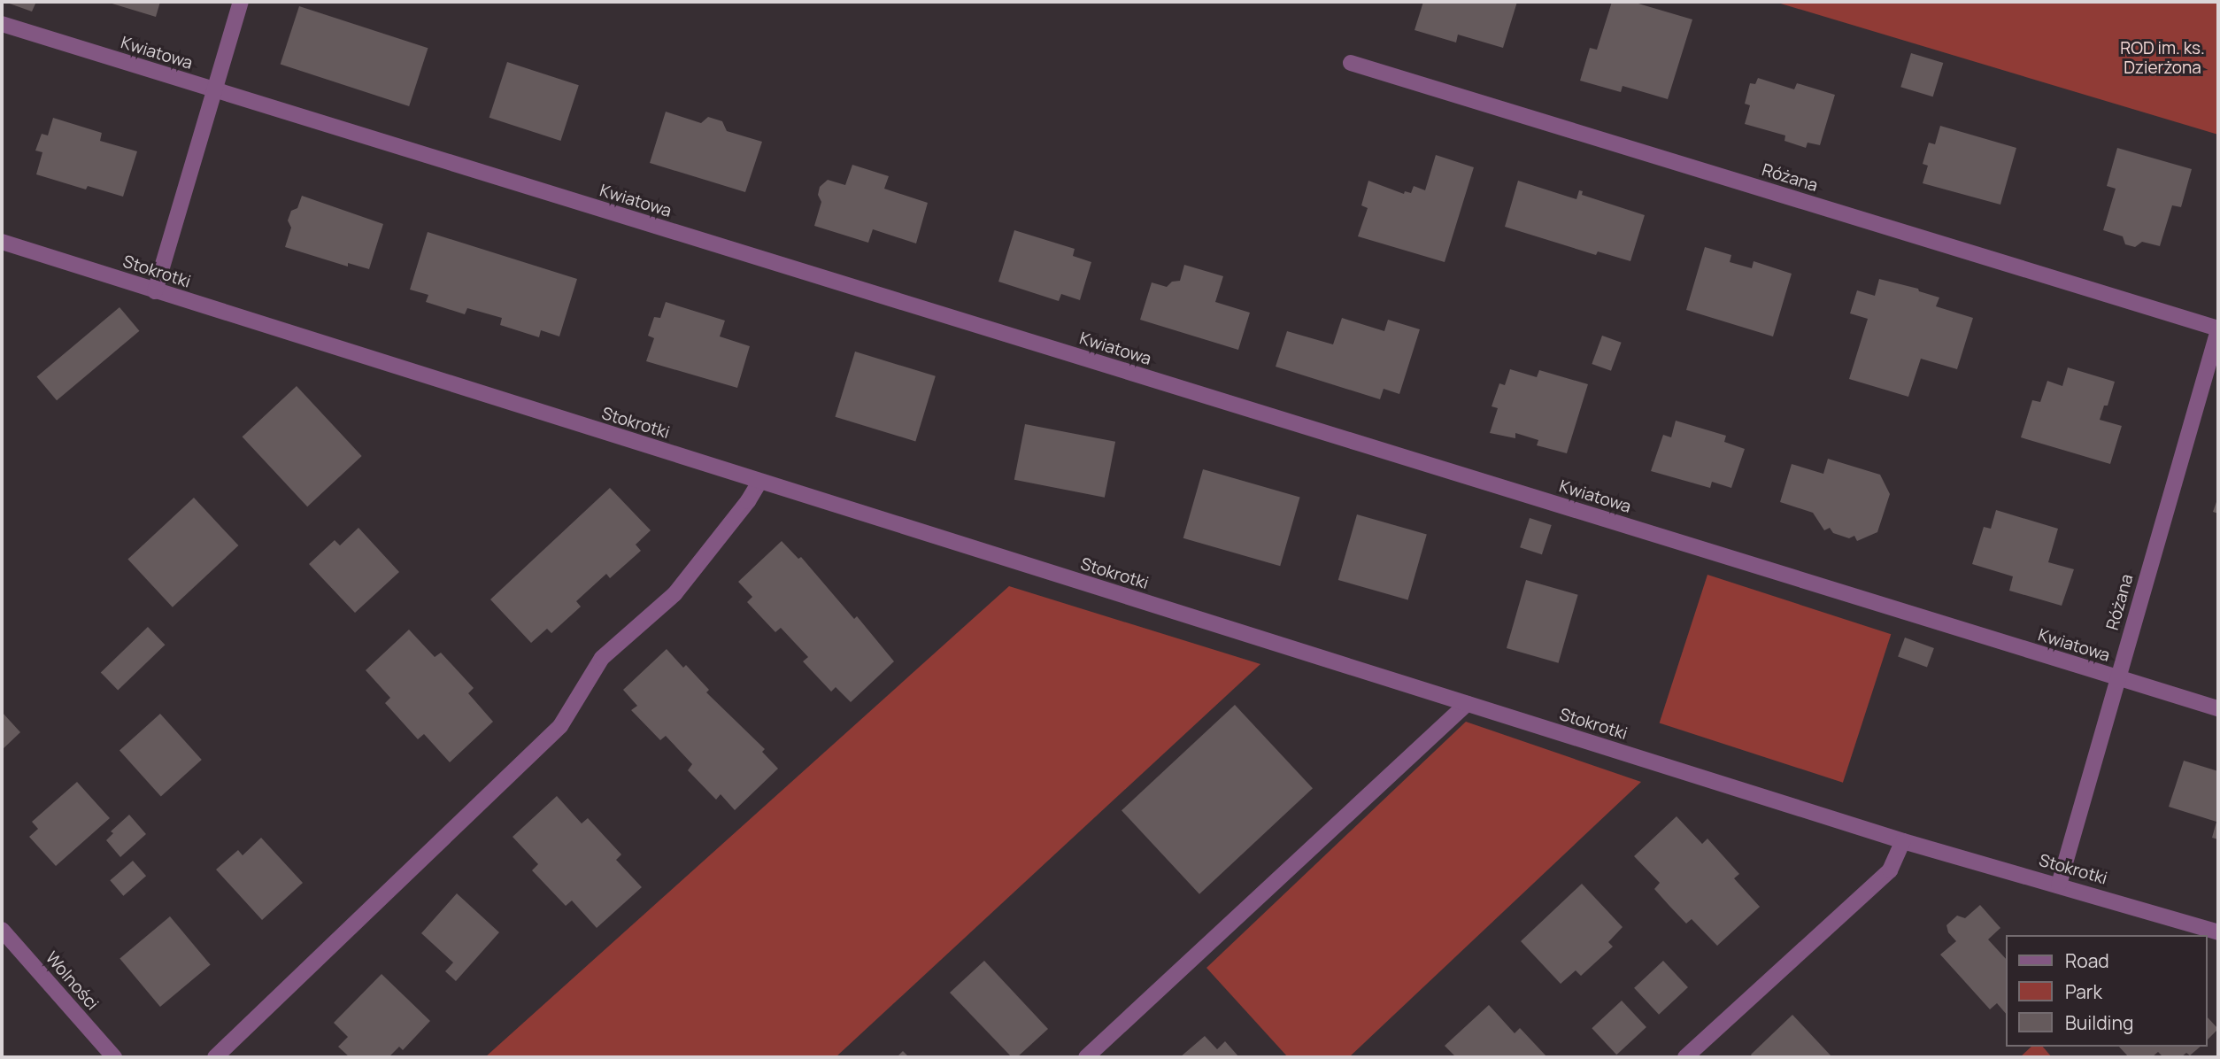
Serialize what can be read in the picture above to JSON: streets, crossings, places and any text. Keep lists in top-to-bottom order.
{
  "streets": {
    "street": [
      "Kwiatowa",
      "Różana",
      "Stokrotki",
      "Wolności"
    ]
  },
  "crossings": [
    ["Kwiatowa", "Różana"],
    ["Różana", "Stokrotki"]
  ],
  "parks": ["ROD im. ks. Dzierżona"],
  "legend": ["Road", "Park", "Building"]
}
